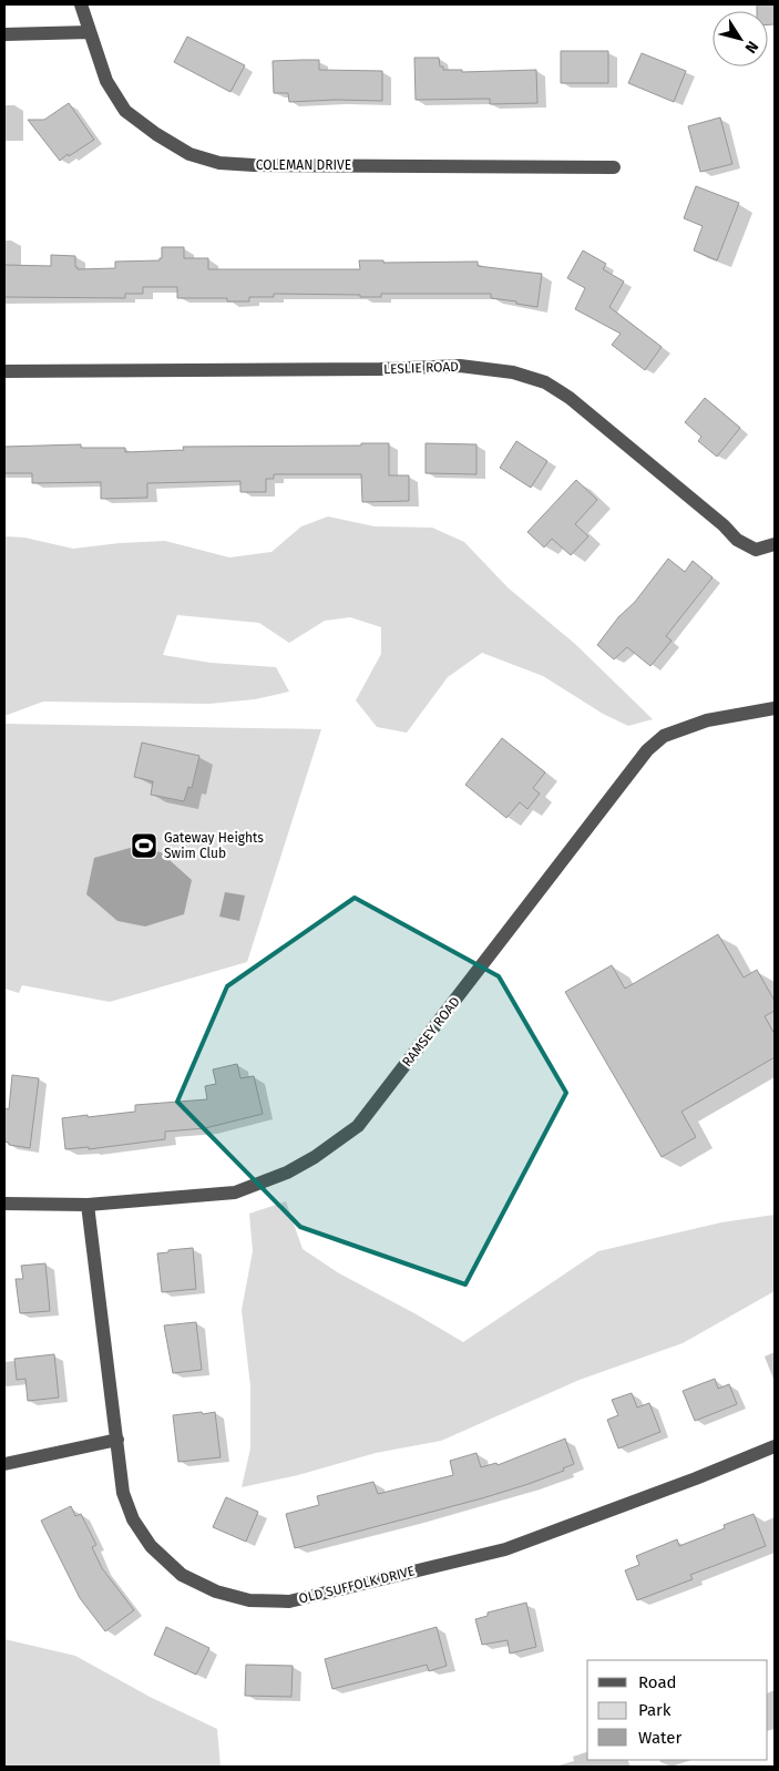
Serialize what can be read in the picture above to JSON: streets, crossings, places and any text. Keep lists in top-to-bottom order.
{
  "streets": {
    "street": [
      "COLEMAN DRIVE",
      "LESLIE ROAD",
      "RAMSEY ROAD",
      "OLD SUFFOLK DRIVE"
    ]
  },
  "crossings": [
    ["RAMSEY ROAD", "OLD SUFFOLK DRIVE"]
  ],
  "places": {
    "sports": ["Gateway Heights Swim Club"]
  },
  "legend": ["Road", "Park", "Water"],
  "north": "bottom right"
}
